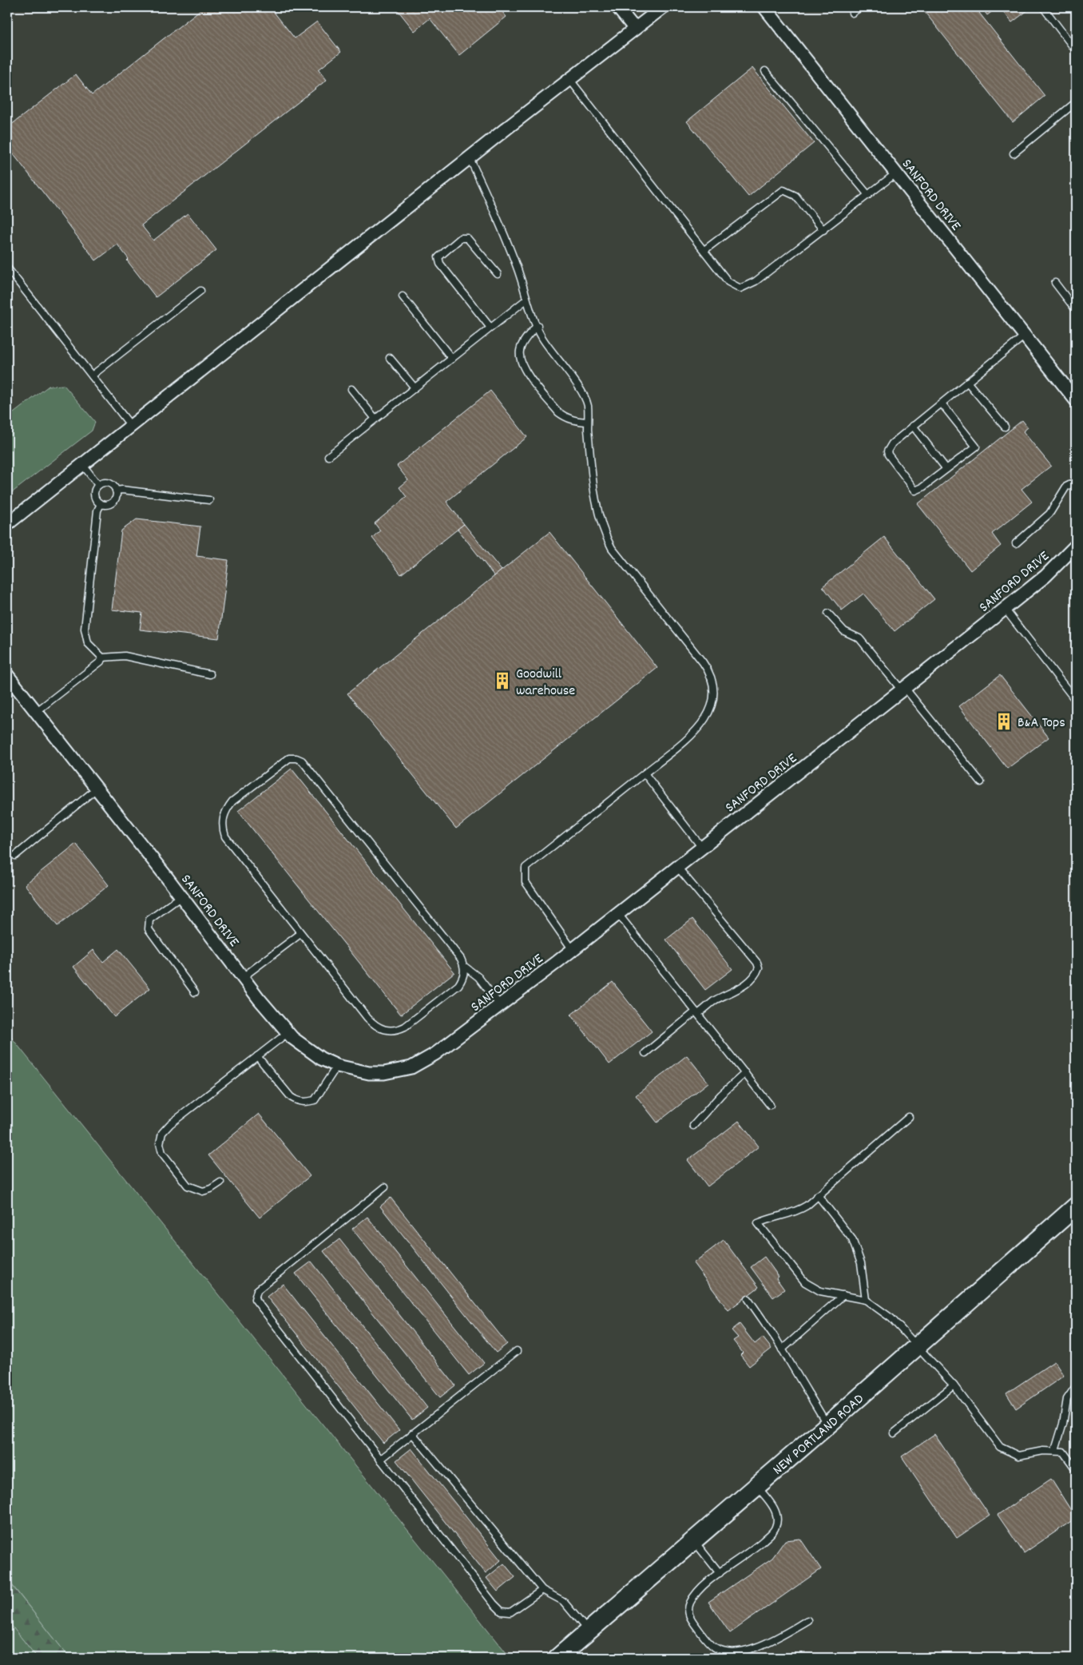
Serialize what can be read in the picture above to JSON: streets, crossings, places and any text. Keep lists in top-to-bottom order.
{
  "streets": {
    "street": ["SANFORD DRIVE", "NEW PORTLAND ROAD"]
  },
  "places": {
    "building": ["Goodwill warehouse", "B&A Tops"]
  }
}
